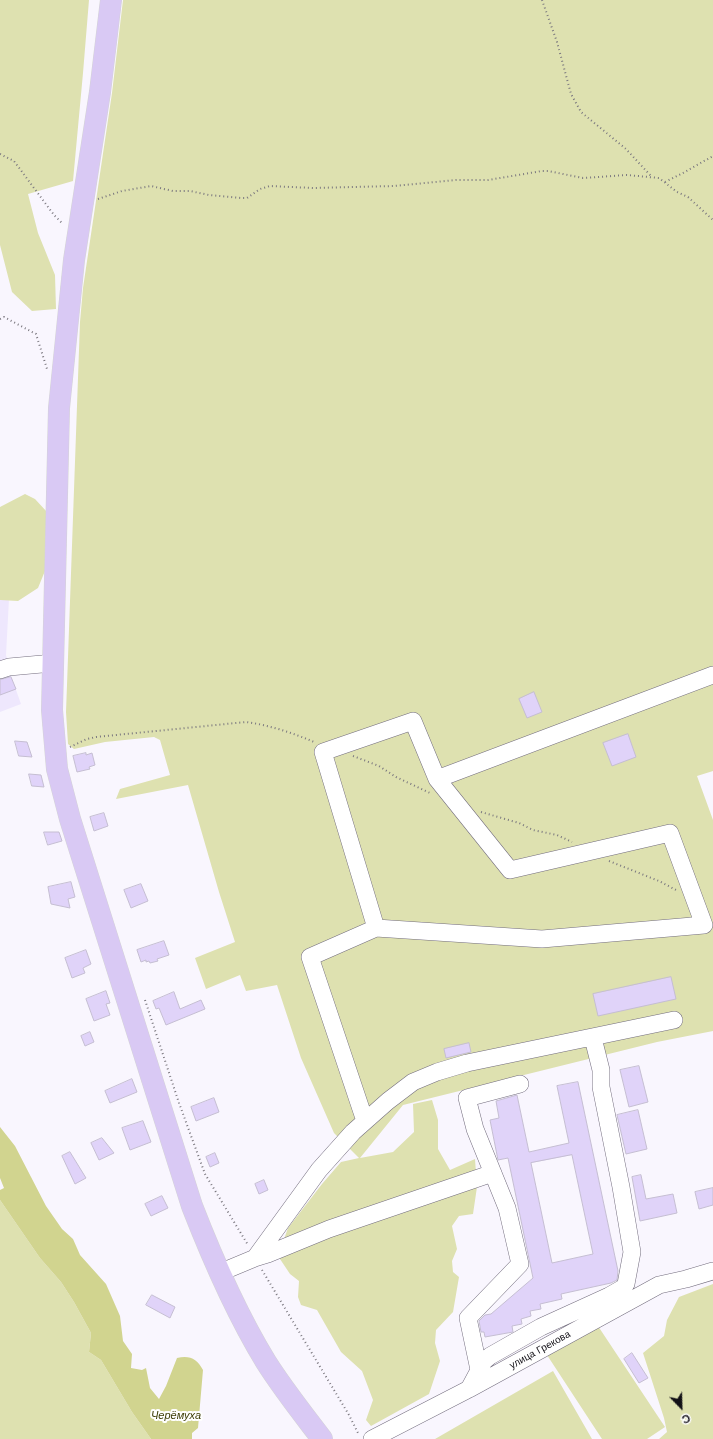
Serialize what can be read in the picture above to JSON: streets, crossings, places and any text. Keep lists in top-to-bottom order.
{
  "streets": {
    "lane": ["улица Грекова"]
  },
  "water": ["Черёмуха"],
  "north": "bottom right"
}
